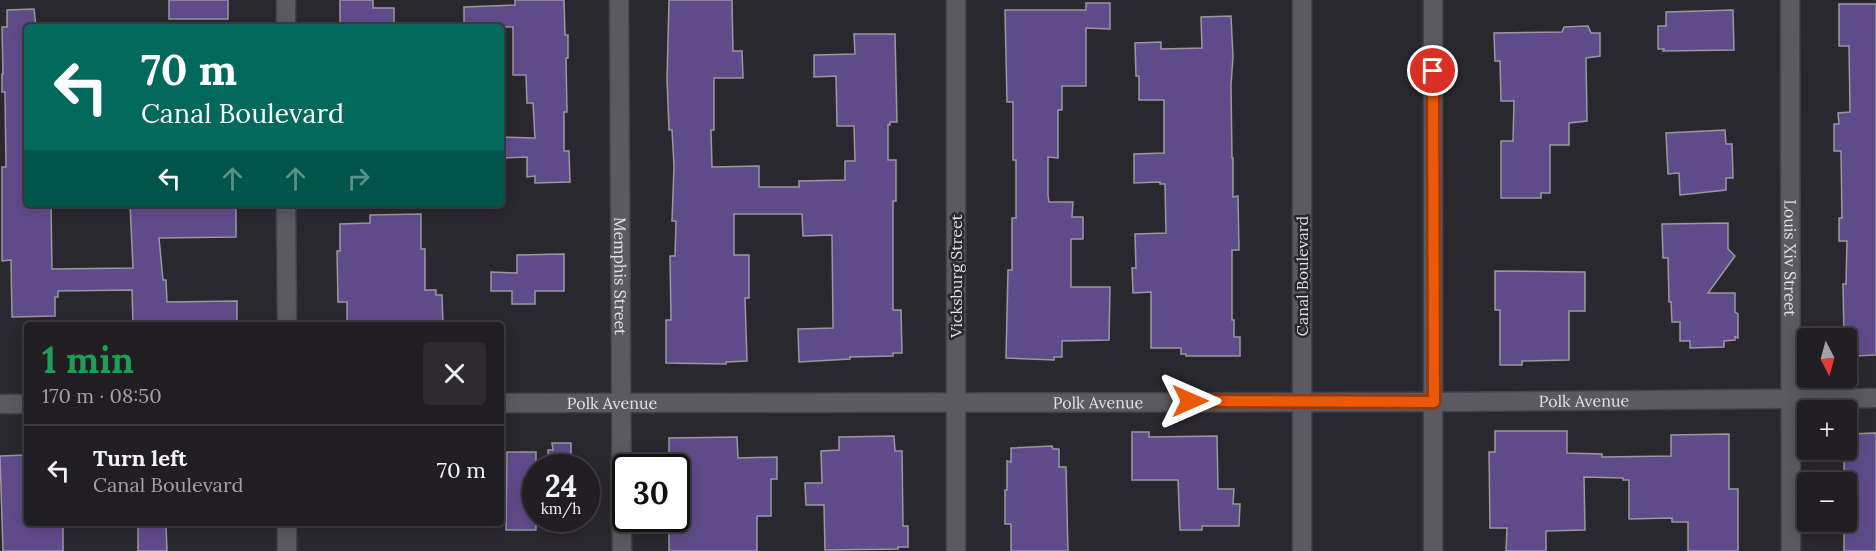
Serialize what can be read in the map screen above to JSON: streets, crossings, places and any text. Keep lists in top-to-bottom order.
{
  "streets": {
    "street": [
      "Louis Xiv Street",
      "Memphis Street",
      "Vicksburg Street",
      "Canal Boulevard",
      "Polk Avenue"
    ]
  },
  "crossings": [
    ["Louis Xiv Street", "Polk Avenue"],
    ["Memphis Street", "Polk Avenue"],
    ["Vicksburg Street", "Polk Avenue"],
    ["Canal Boulevard", "Polk Avenue"]
  ],
  "north": "bottom",
  "page": {
    "turn": ["70 m", "Canal Boulevard"],
    "heading": ["1 min", "170 m · 08:50"],
    "map_buttons": ["+", "−"],
    "list": [
      {
        "name": "Turn left",
        "note": "Canal Boulevard",
        "value": "70 m"
      }
    ],
    "speed": "24 km/h",
    "limit": "30"
  }
}
